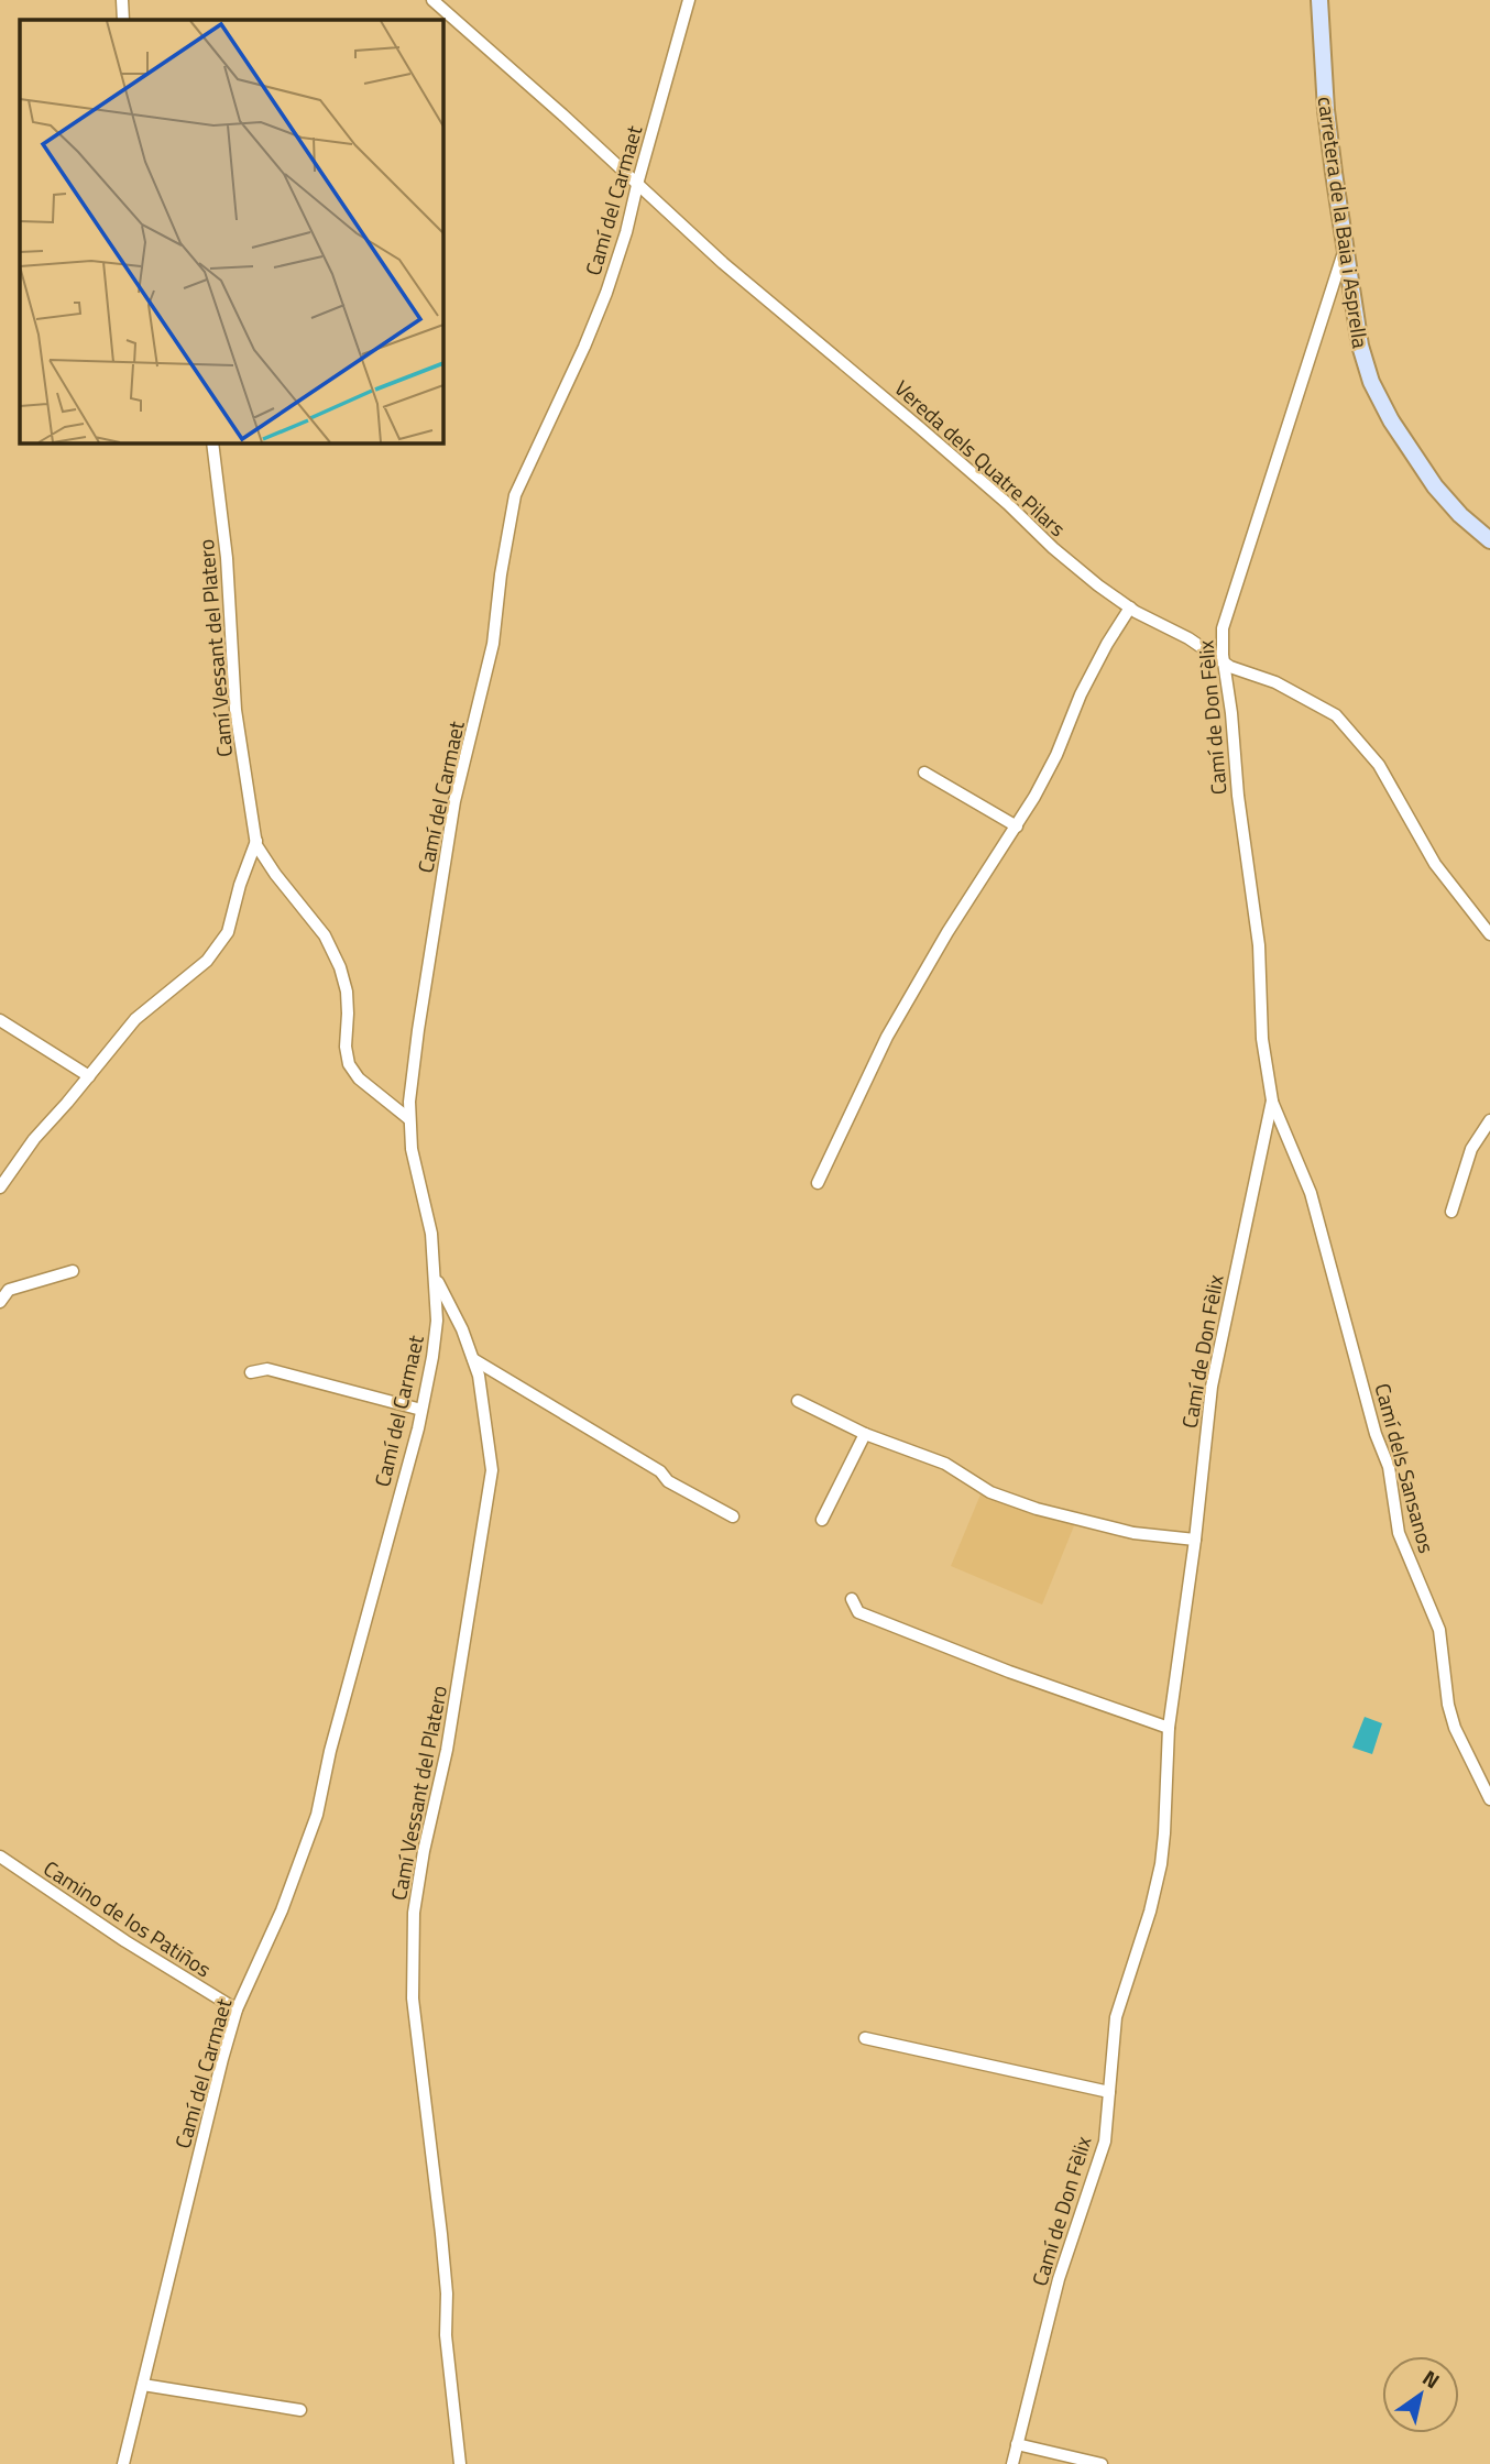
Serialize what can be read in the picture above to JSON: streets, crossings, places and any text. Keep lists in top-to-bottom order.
{
  "streets": {
    "main road": ["carretera de la Baia i Asprella"],
    "street": [
      "Camí del Carmaet",
      "Vereda dels Quatre Pilars",
      "Camí Vessant del Platero",
      "Camí de Don Fèlix",
      "Camí dels Sansanos",
      "Camino de los Patiños"
    ]
  },
  "crossings": [
    ["Camí del Carmaet", "Vereda dels Quatre Pilars"],
    ["Camí del Carmaet", "Camí Vessant del Platero"],
    ["Camí del Carmaet", "Camino de los Patiños"],
    ["carretera de la Baia i Asprella", "Camí de Don Fèlix"],
    ["Vereda dels Quatre Pilars", "Camí de Don Fèlix"],
    ["Camí de Don Fèlix", "Camí dels Sansanos"]
  ],
  "north": "top right"
}
